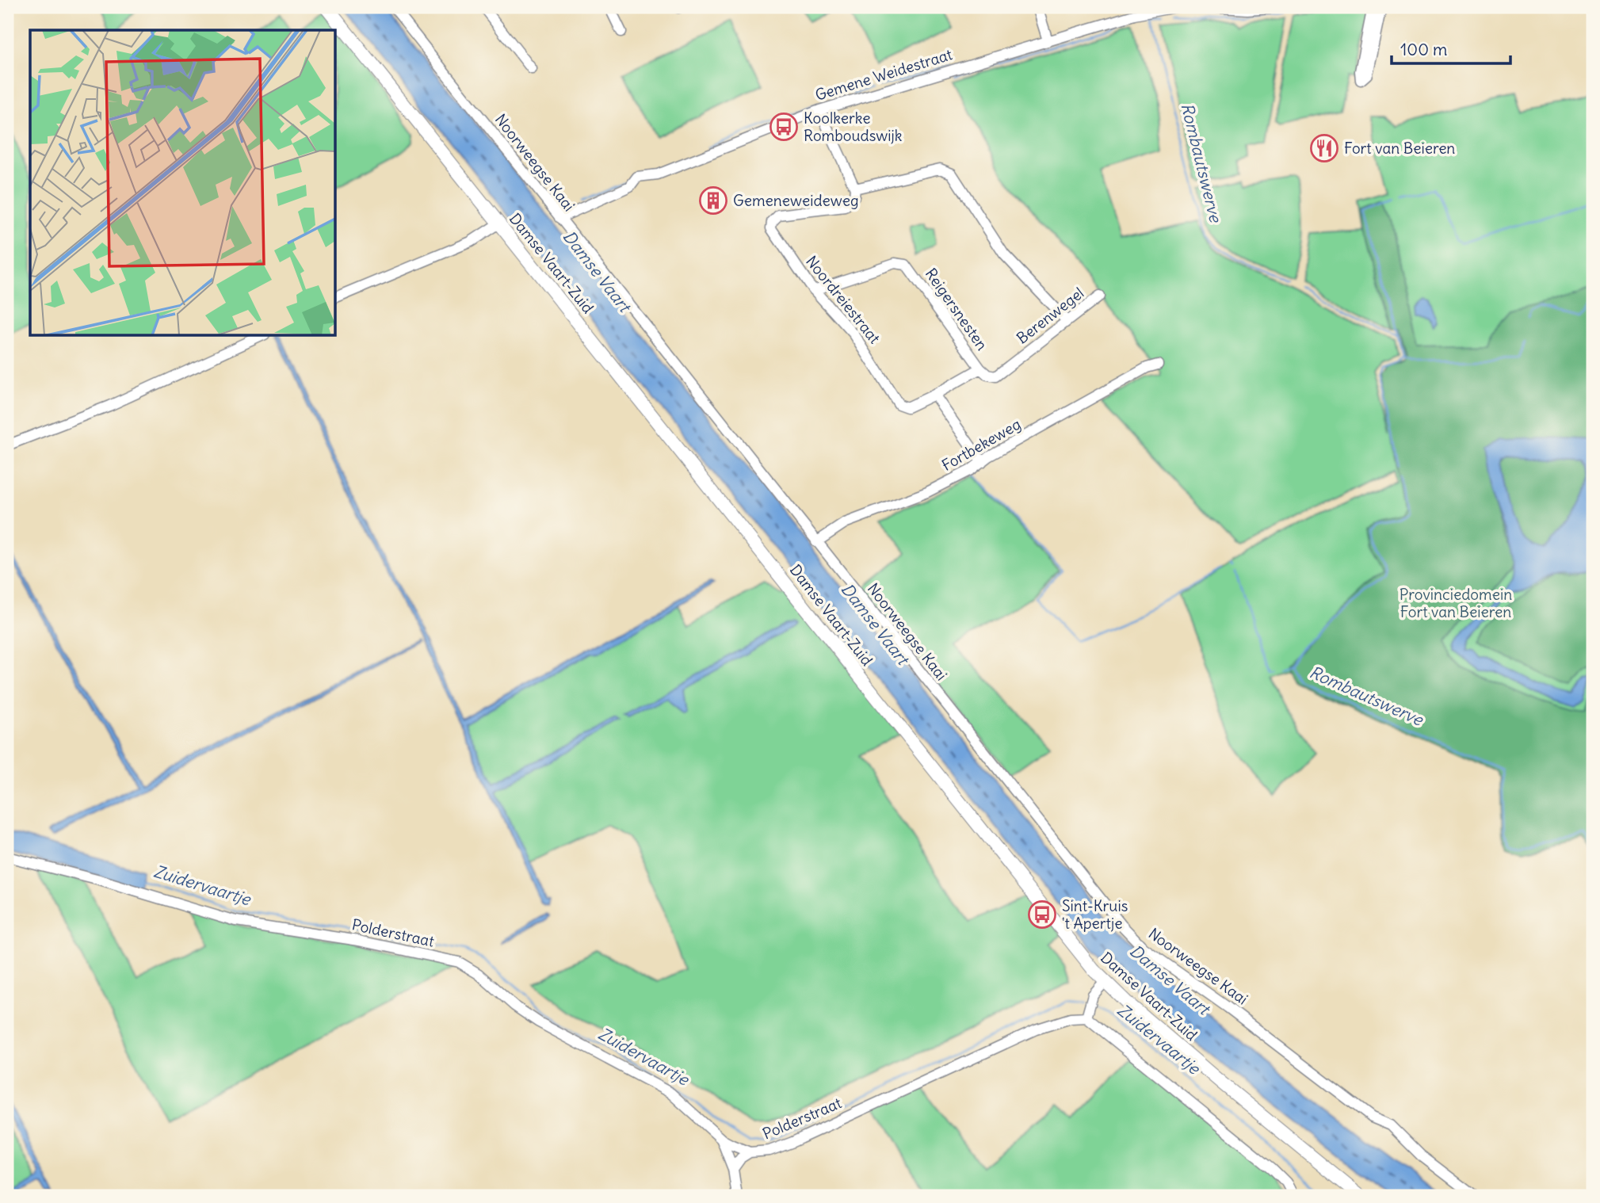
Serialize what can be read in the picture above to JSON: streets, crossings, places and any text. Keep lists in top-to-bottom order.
{
  "streets": {
    "street": [
      "Gemene Weidestraat",
      "Noorweegse Kaai",
      "Damse Vaart-Zuid",
      "Noordreiestraat",
      "Reigersnesten",
      "Berenwegel",
      "Fortbekeweg",
      "Polderstraat"
    ]
  },
  "crossings": [
    ["Gemene Weidestraat", "Noorweegse Kaai"],
    ["Noorweegse Kaai", "Fortbekeweg"],
    ["Noordreiestraat", "Reigersnesten"],
    ["Reigersnesten", "Berenwegel"]
  ],
  "water": ["Rombautswerve", "Damse Vaart", "Zuidervaartje"],
  "parks": ["Provinciedomein Fort van Beieren"],
  "places": {
    "bus stop": ["Koolkerke Romboudswijk", "Sint-Kruis 't Apertje"],
    "restaurant": ["Fort van Beieren"],
    "building": ["Gemeneweideweg"]
  },
  "scale_bar": "100 m"
}
